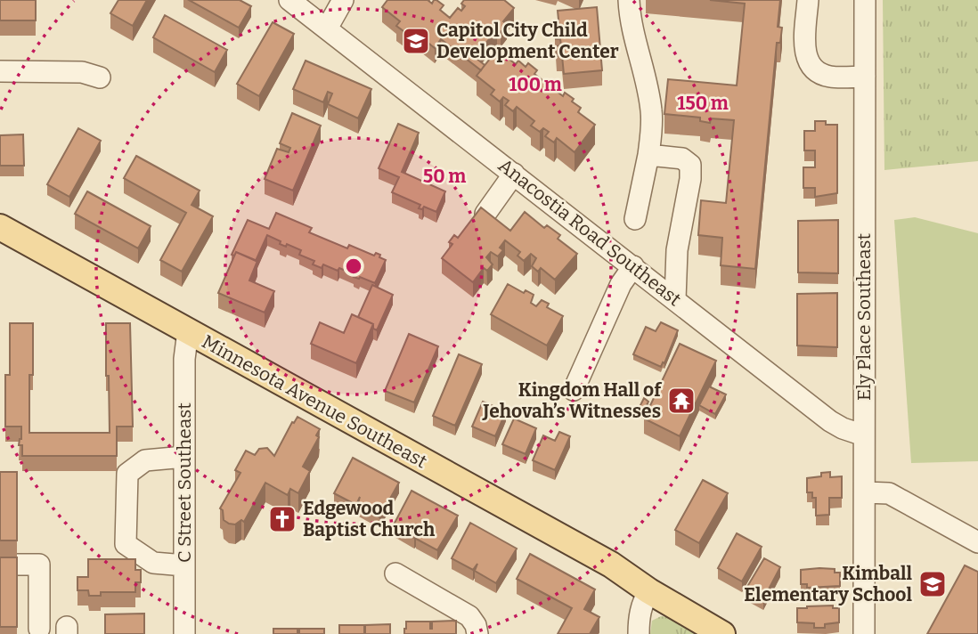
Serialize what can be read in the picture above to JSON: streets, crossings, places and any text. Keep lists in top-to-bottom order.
{
  "streets": {
    "main road": ["Minnesota Avenue Southeast"],
    "street": ["Anacostia Road Southeast", "Ely Place Southeast", "C Street Southeast"]
  },
  "crossings": [
    ["Anacostia Road Southeast", "Ely Place Southeast"],
    ["Minnesota Avenue Southeast", "C Street Southeast"]
  ],
  "places": {
    "school or university": ["Capitol City Child Development Center", "Kimball Elementary School"],
    "temple": ["Kingdom Hall of Jehovah’s Witnesses"],
    "church": ["Edgewood Baptist Church"]
  },
  "rings": ["100 m", "150 m", "50 m"]
}
